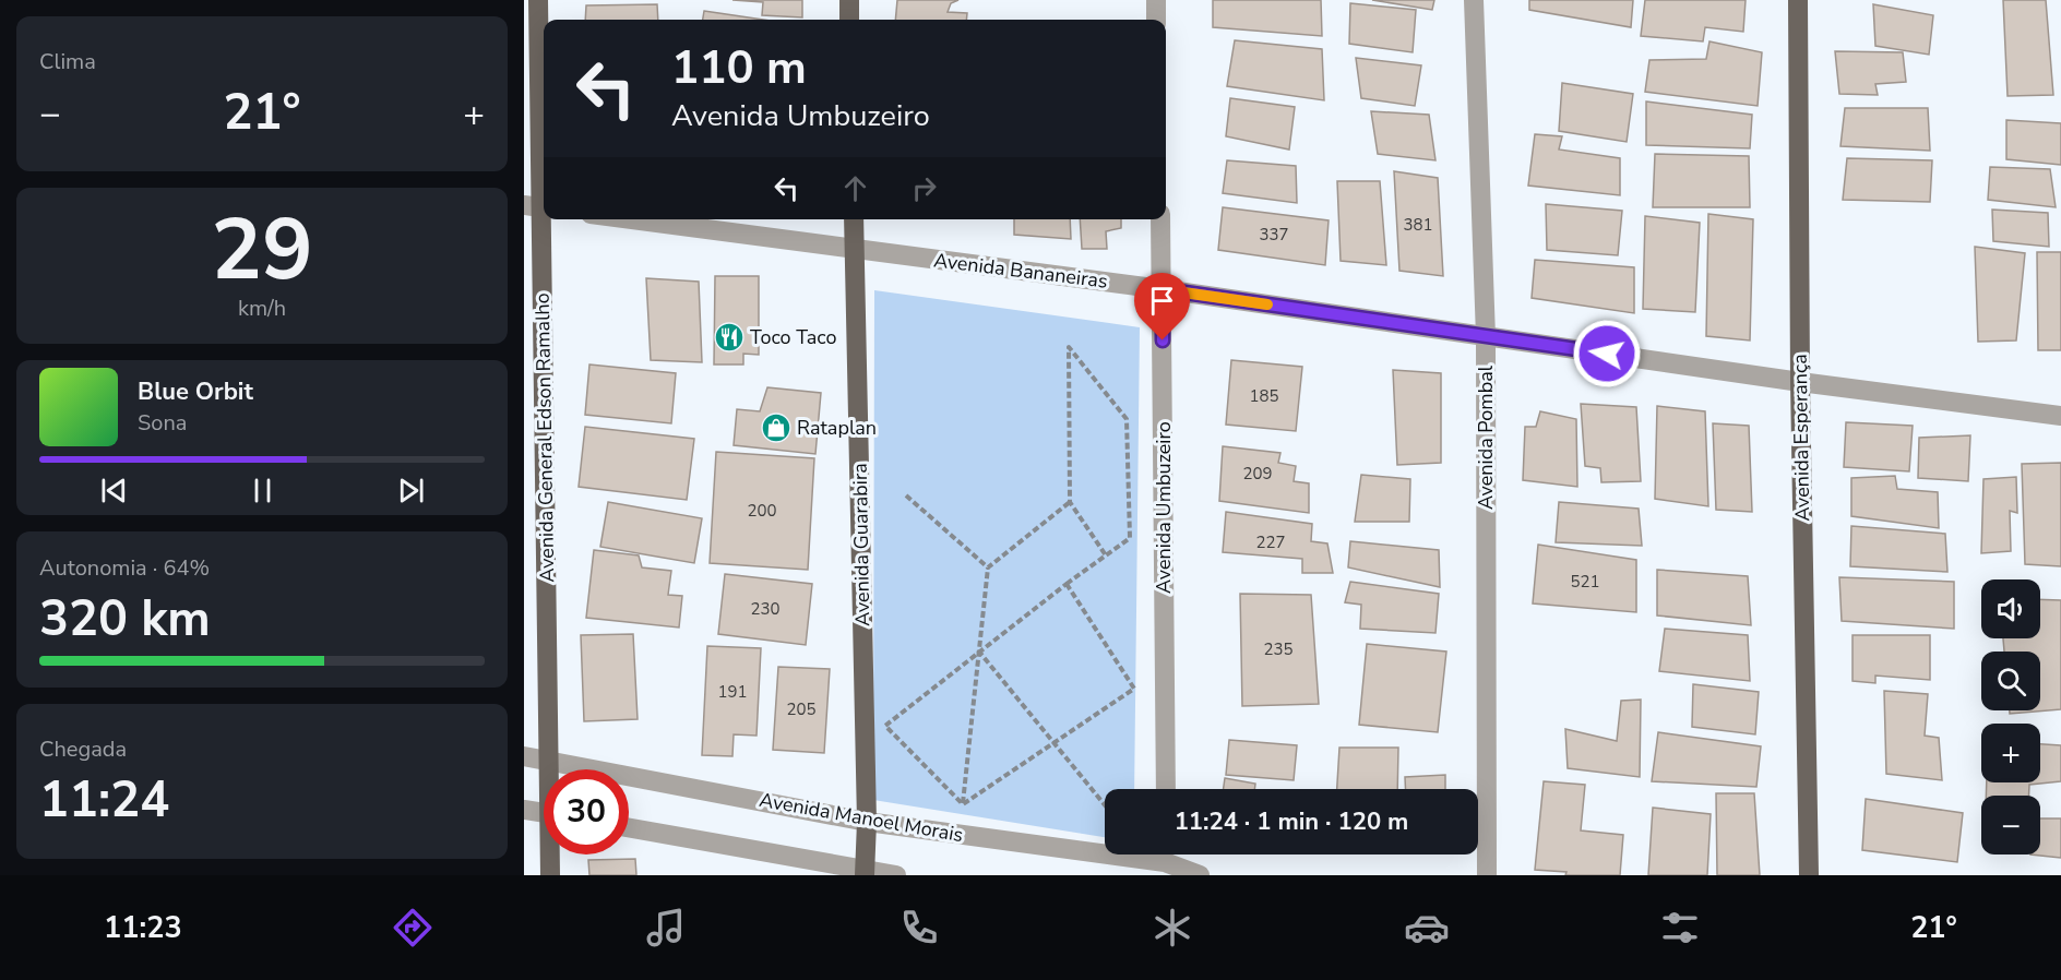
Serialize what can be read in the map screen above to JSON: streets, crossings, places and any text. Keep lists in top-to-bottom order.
{
  "streets": {
    "main road": ["Avenida General Edson Ramalho", "Avenida Esperança", "Avenida Guarabira"],
    "street": [
      "Avenida Bananeiras",
      "Avenida Pombal",
      "Avenida Umbuzeiro",
      "Avenida Manoel Morais"
    ]
  },
  "crossings": [
    ["Avenida Bananeiras", "Avenida Pombal"],
    ["Avenida Bananeiras", "Avenida Esperança"],
    ["Avenida Bananeiras", "Avenida Umbuzeiro"],
    ["Avenida Bananeiras", "Avenida Guarabira"],
    ["Avenida General Edson Ramalho", "Avenida Manoel Morais"],
    ["Avenida Guarabira", "Avenida Manoel Morais"]
  ],
  "places": {
    "restaurant": ["Toco Taco"],
    "shop": ["Rataplan"]
  },
  "house_numbers": [
    "381",
    "337",
    "185",
    "209",
    "200",
    "227",
    "521",
    "230",
    "235",
    "191",
    "205"
  ],
  "page": {
    "tile": [
      "Clima",
      ["29", "km/h"],
      ["Autonomia · 64%", "320 km"],
      ["Chegada", "11:24"]
    ],
    "turn": ["110 m", "Avenida Umbuzeiro"],
    "heat": ["−", "21°", "+"],
    "song": ["Blue Orbit", "Sona"],
    "map_buttons": ["+", "−"],
    "limit": "30",
    "trip": "11:24 · 1 min · 120 m",
    "tabs": ["11:23", "21°"]
  }
}
